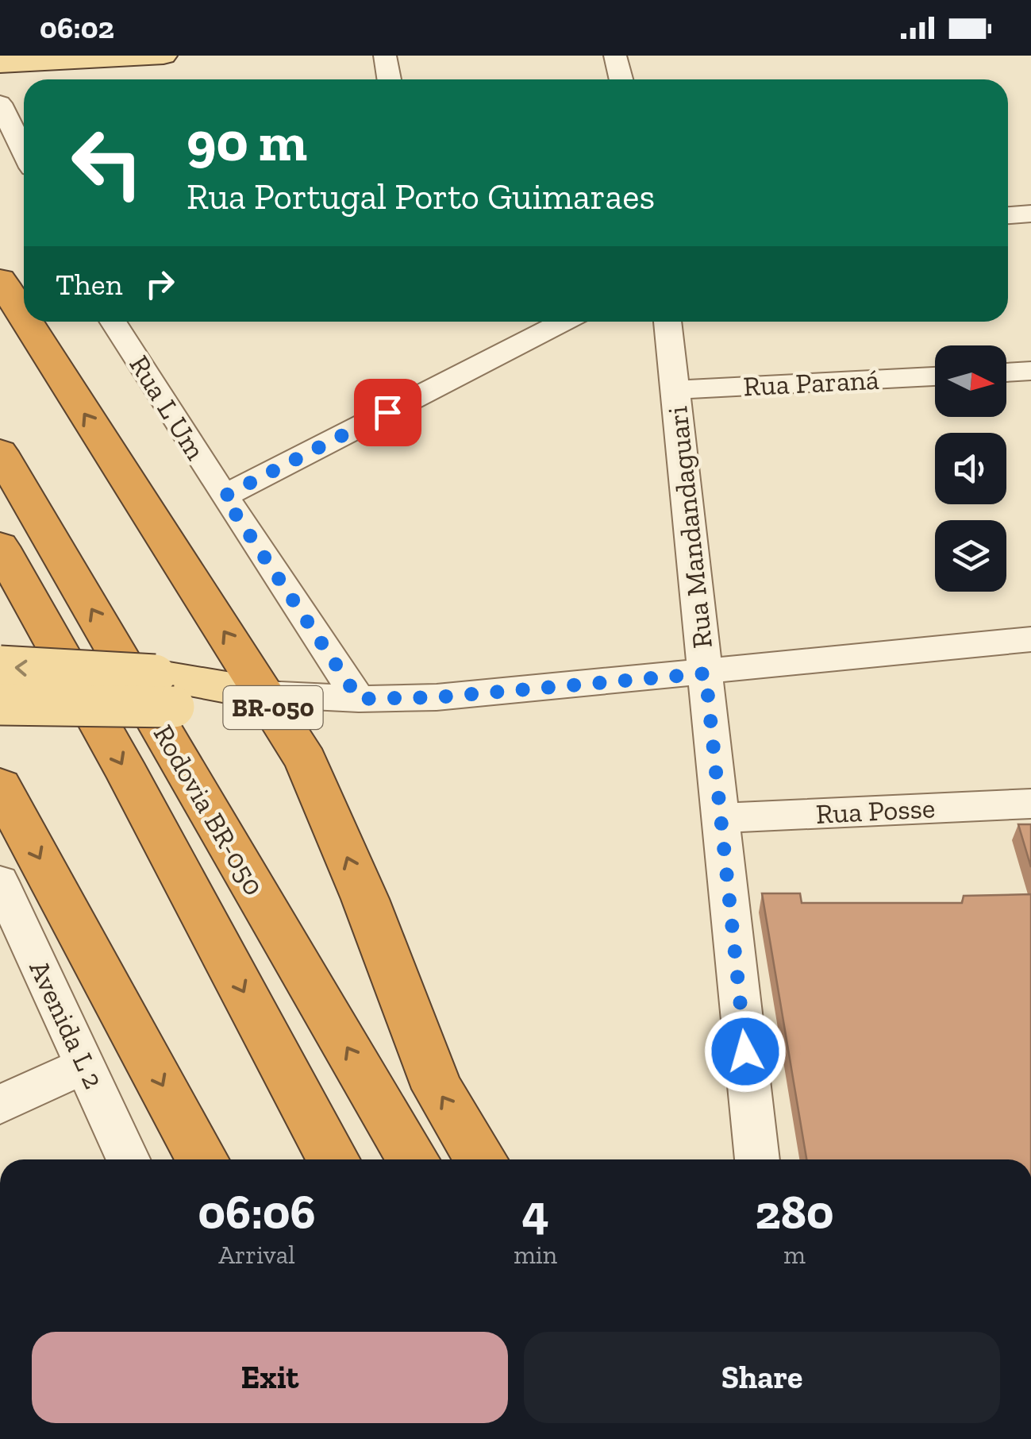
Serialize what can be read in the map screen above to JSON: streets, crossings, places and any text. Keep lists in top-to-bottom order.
{
  "streets": {
    "highway": ["BR-050", "Rodovia BR-050"],
    "street": [
      "Rua Paraná",
      "Rua L Um",
      "Rua Mandandaguari",
      "Rua Posse",
      "Avenida L 2"
    ]
  },
  "crossings": [
    ["Rua Paraná", "Rua Mandandaguari"],
    ["Rua Mandandaguari", "Rua Posse"]
  ],
  "north": "right",
  "page": {
    "status": "06:02",
    "turn": ["90 m", "Rua Portugal Porto Guimaraes"],
    "then": "Then",
    "eta": [
      "06:06",
      "Arrival",
      "4",
      "min",
      "280",
      "m"
    ],
    "buttons": ["Exit", "Share"]
  }
}
